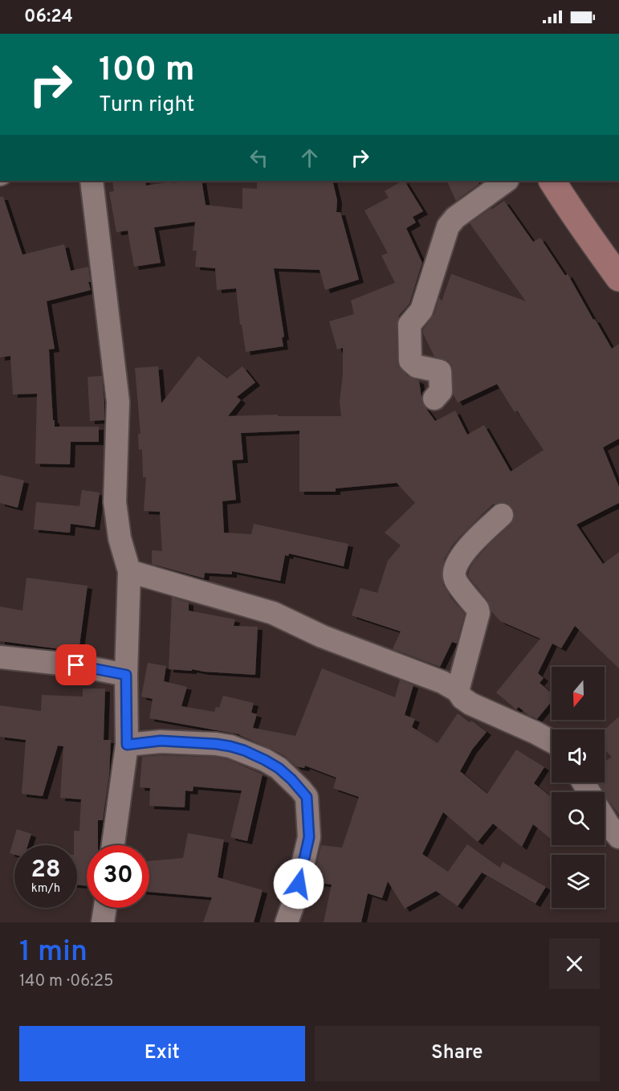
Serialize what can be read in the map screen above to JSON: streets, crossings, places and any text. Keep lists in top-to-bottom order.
{
  "north": "bottom",
  "page": {
    "status": "06:24",
    "turn": ["100 m", "Turn right"],
    "speed": "28 km/h",
    "limit": "30",
    "heading": ["1 min", "140 m · 06:25"],
    "buttons": ["Exit", "Share"]
  }
}
